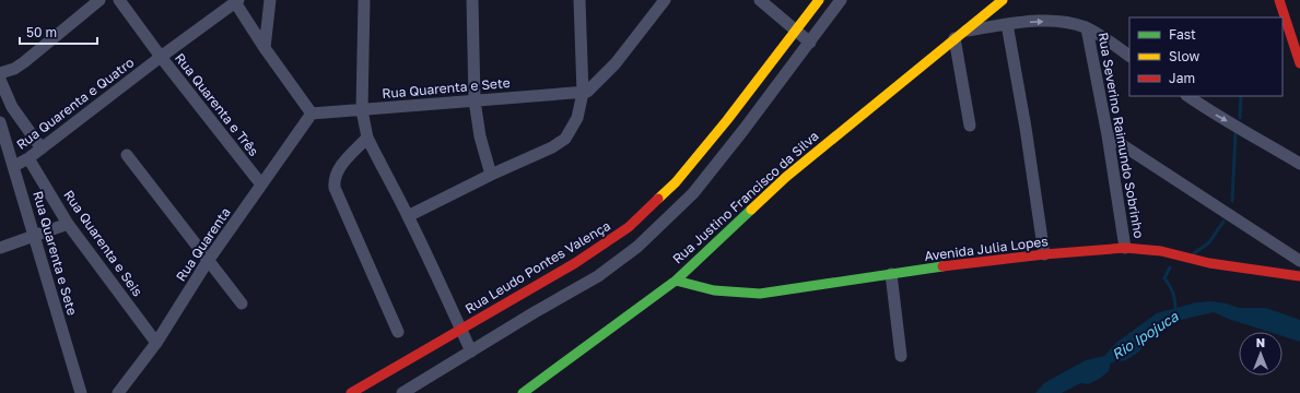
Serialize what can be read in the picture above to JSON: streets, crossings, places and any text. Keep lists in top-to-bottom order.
{
  "streets": {
    "street": [
      "Rua Quarenta e Sete",
      "Rua Quarenta e Quatro",
      "Rua Quarenta e Três",
      "Rua Severino Raimundo Sobrinho",
      "Rua Justino Francisco da Silva",
      "Rua Quarenta e Seis",
      "Rua Quarenta",
      "Avenida Julia Lopes",
      "Rua Leudo Pontes Valença"
    ]
  },
  "crossings": [
    ["Rua Quarenta e Sete", "Rua Quarenta e Quatro"],
    ["Rua Quarenta e Sete", "Rua Quarenta"],
    ["Rua Quarenta e Quatro", "Rua Quarenta e Três"],
    ["Rua Quarenta e Quatro", "Rua Quarenta e Seis"],
    ["Rua Quarenta e Três", "Rua Quarenta"],
    ["Rua Severino Raimundo Sobrinho", "Avenida Julia Lopes"],
    ["Rua Justino Francisco da Silva", "Avenida Julia Lopes"],
    ["Rua Quarenta e Seis", "Rua Quarenta"]
  ],
  "water": ["Rio Ipojuca"],
  "legend": ["Fast", "Slow", "Jam"],
  "scale_bar": "50 m",
  "north": "top"
}
